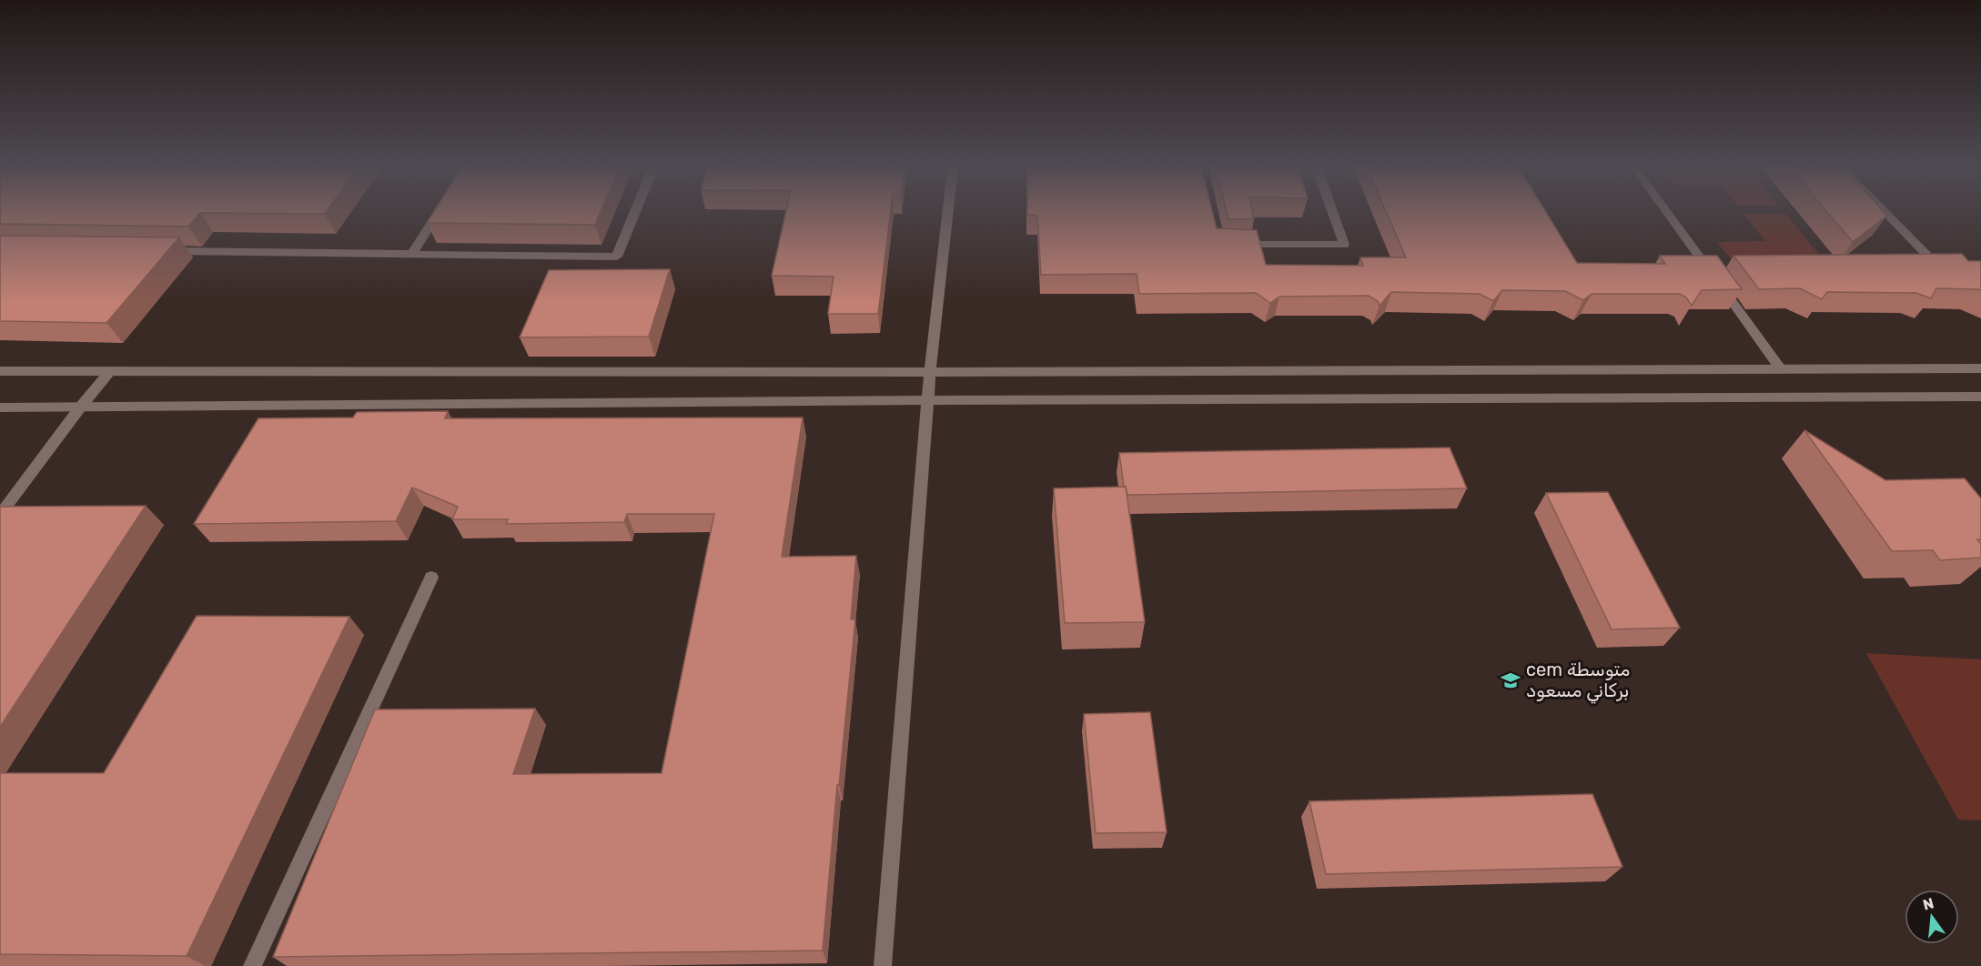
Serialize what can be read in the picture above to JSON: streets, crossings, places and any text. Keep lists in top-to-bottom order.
{
  "places": {
    "school or university": ["cem متوسطة بركاني مسعود"]
  },
  "north": "top"
}
